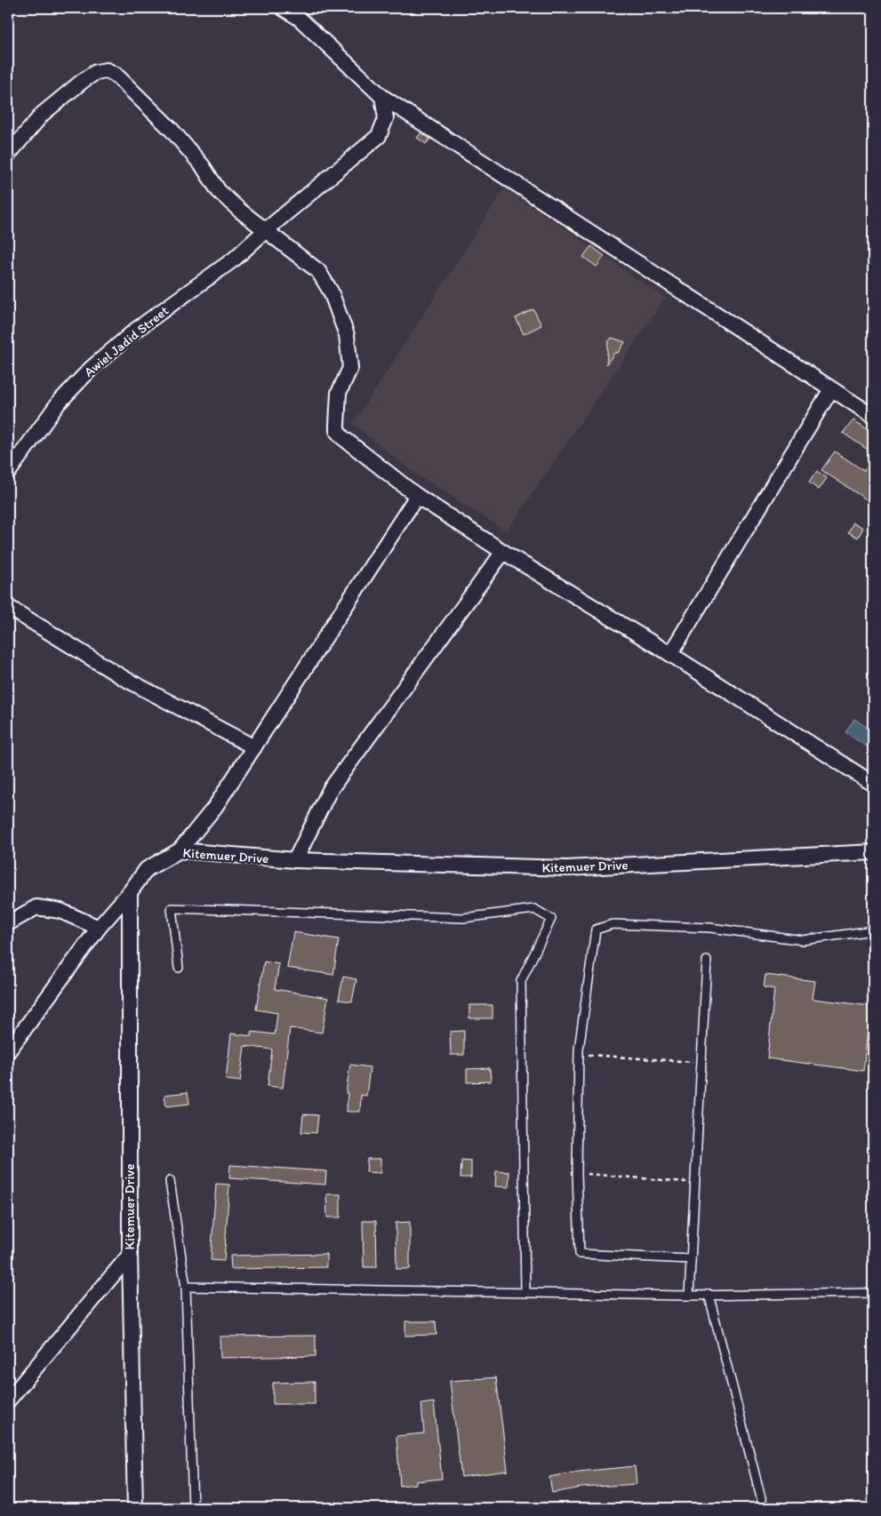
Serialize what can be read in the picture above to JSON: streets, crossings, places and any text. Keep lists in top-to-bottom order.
{
  "streets": {
    "street": ["Awiel Jadid Street", "Kitemuer Drive"]
  }
}
